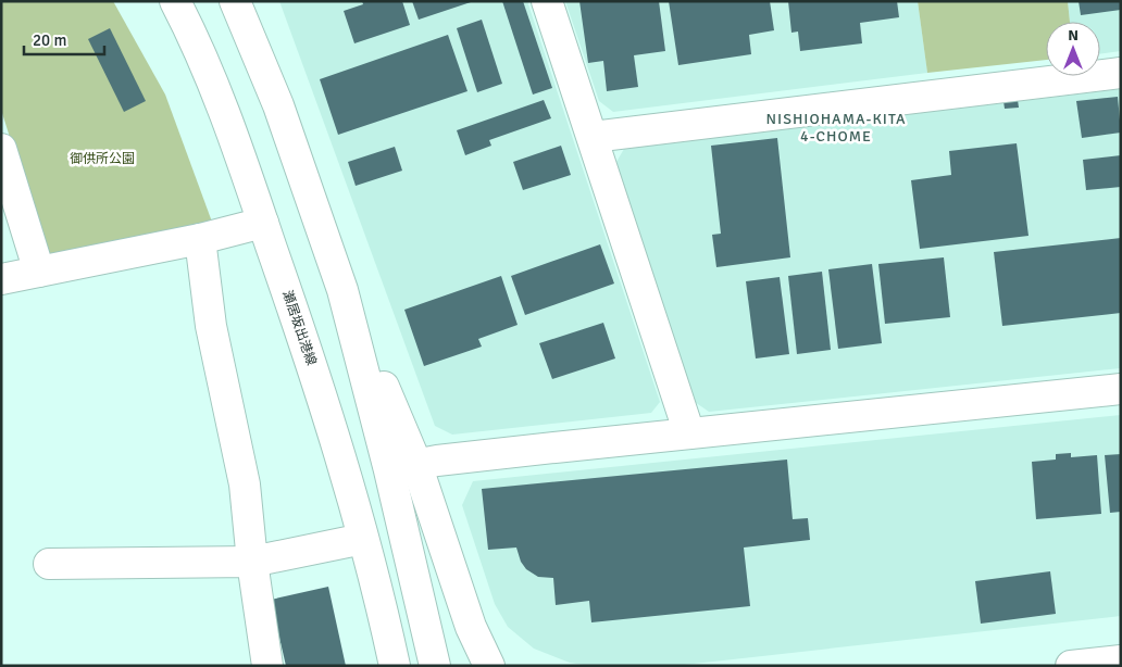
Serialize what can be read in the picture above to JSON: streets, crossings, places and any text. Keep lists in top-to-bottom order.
{
  "streets": {
    "street": ["瀬居坂出港線"]
  },
  "districts": ["NISHIOHAMA-KITA 4-CHOME"],
  "parks": ["御供所公園"],
  "scale_bar": "20 m",
  "north": "top"
}
